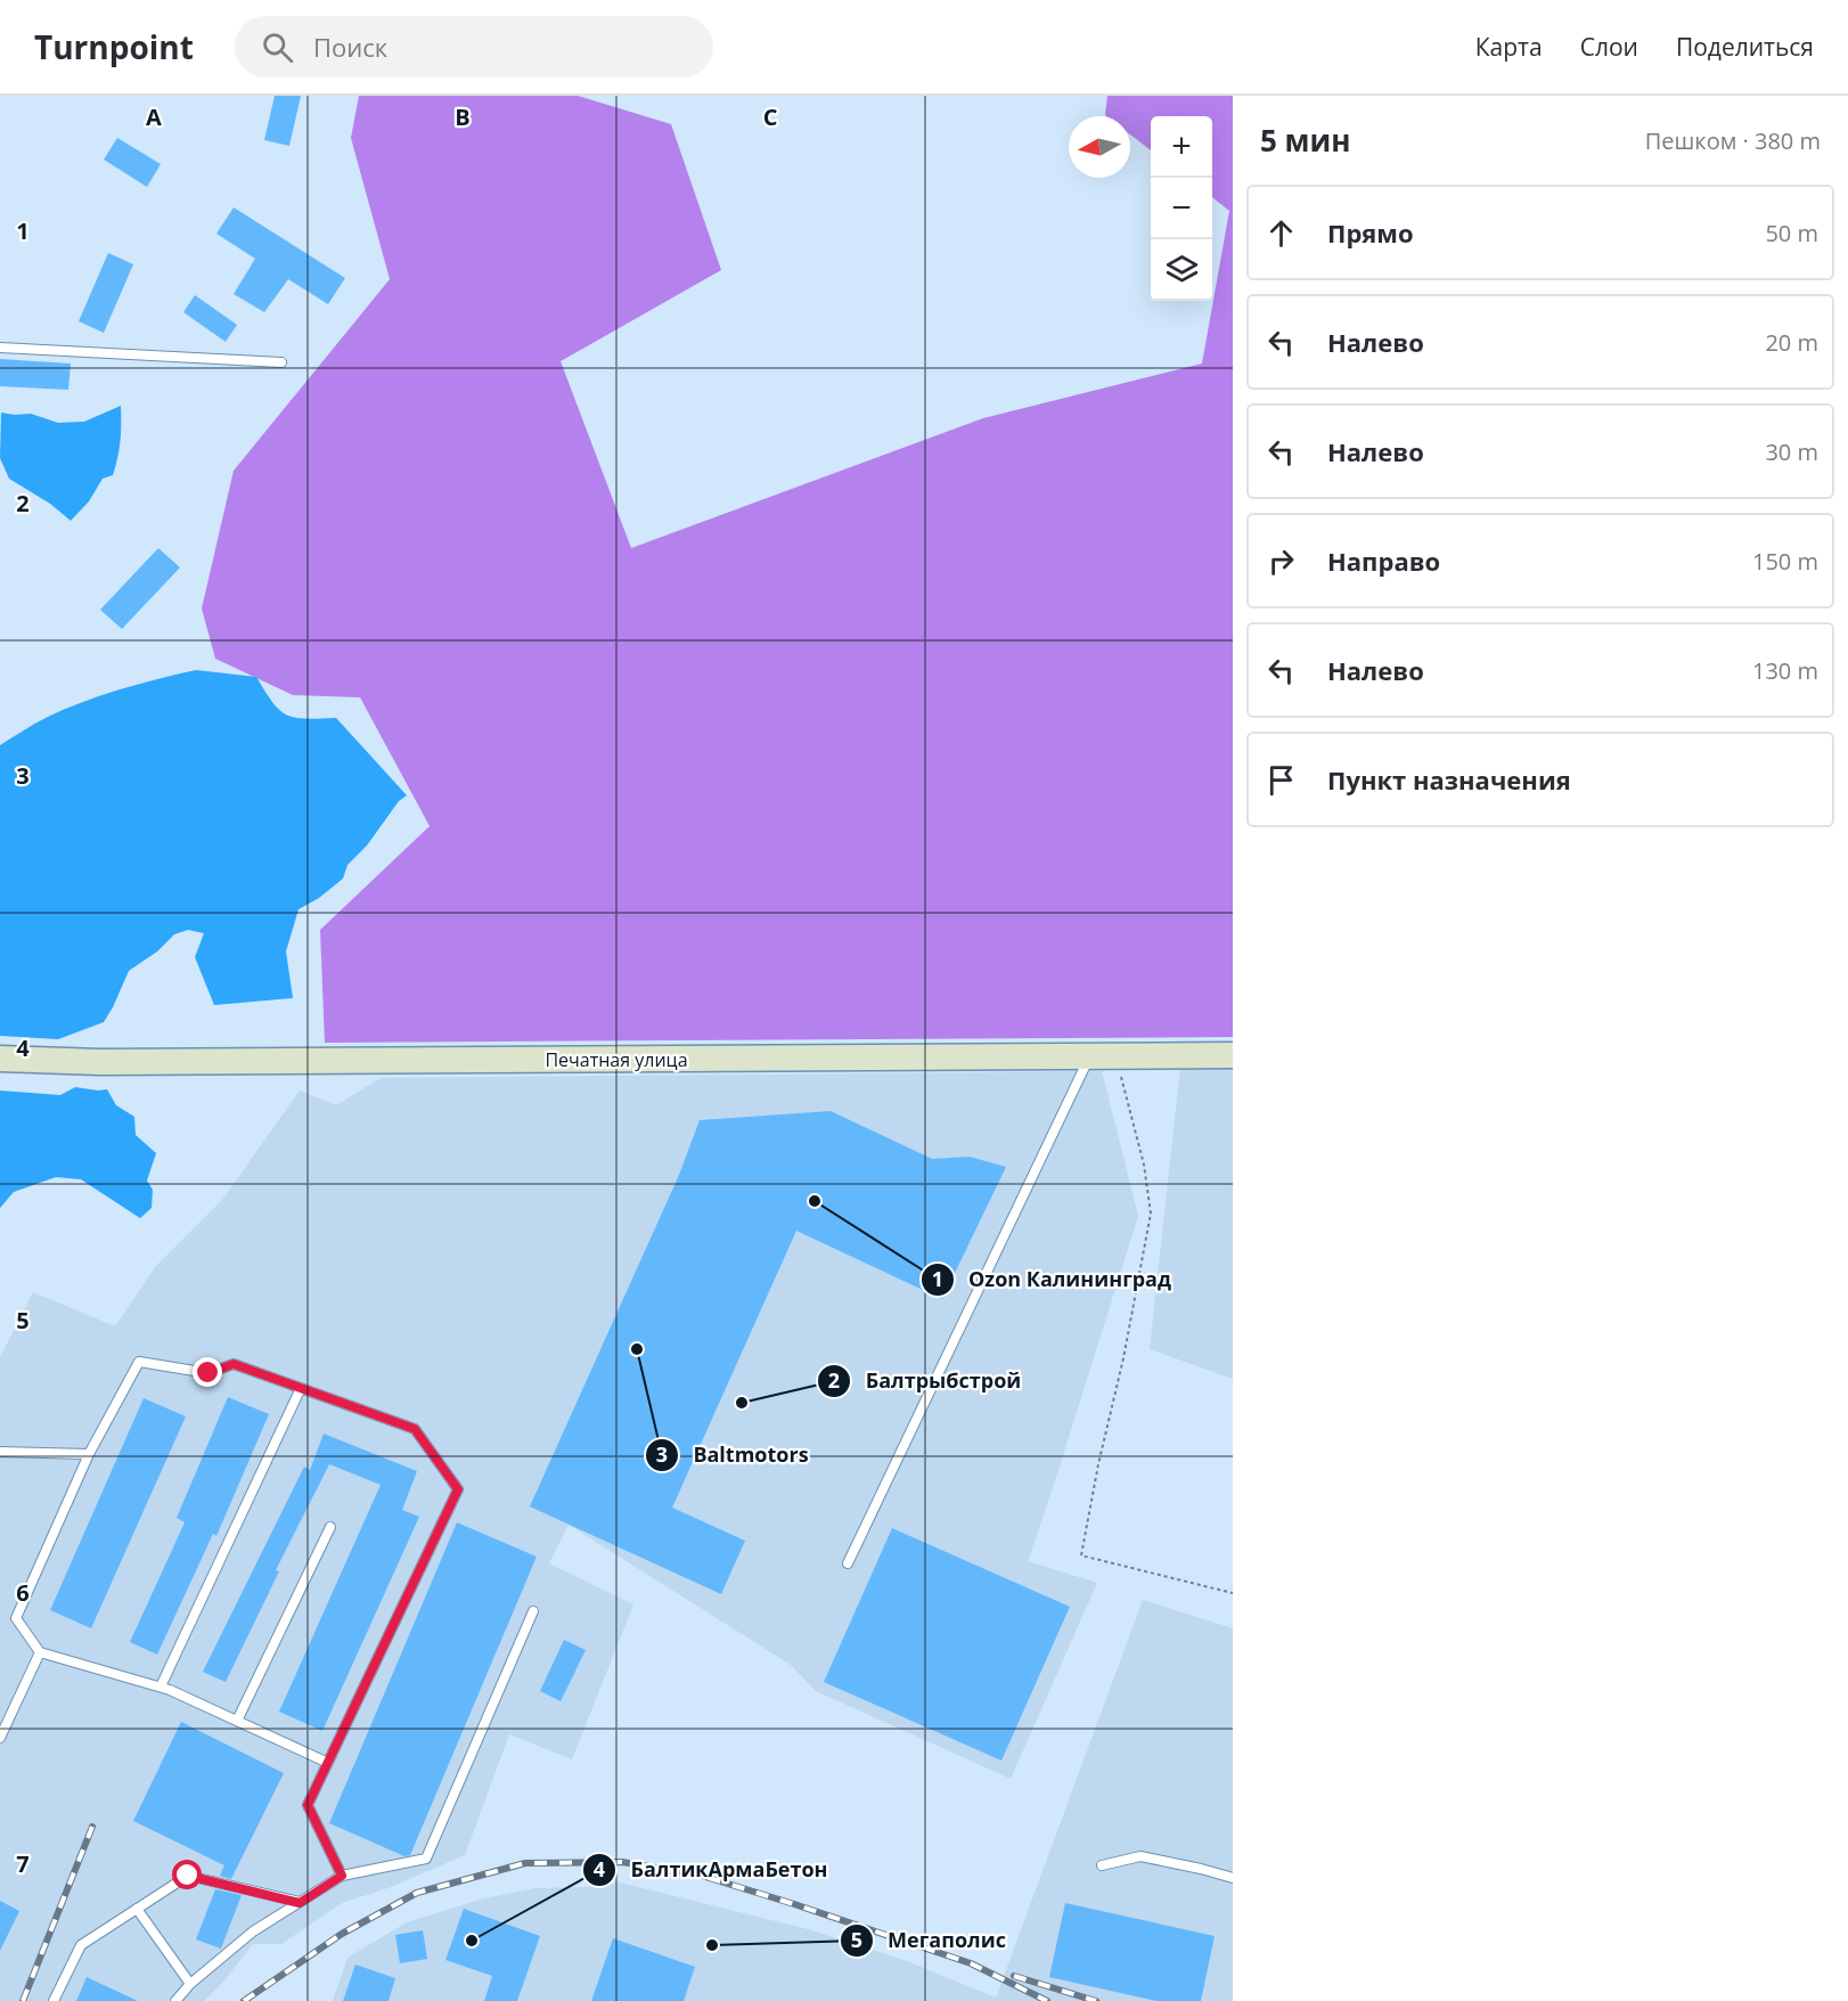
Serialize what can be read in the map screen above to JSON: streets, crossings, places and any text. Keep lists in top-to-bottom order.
{
  "streets": {
    "street": ["Печатная улица"]
  },
  "places": [
    "Ozon Калининград",
    "Baltmotors",
    "Балтрыбстрой",
    "БалтикАрмаБетон",
    "Мегаполис"
  ],
  "north": "left",
  "page": {
    "header": "Turnpoint",
    "search": "Поиск",
    "nav": ["Карта", "Слои", "Поделиться"],
    "heading": ["5 мин", "Пешком · 380 m"],
    "map_buttons": ["+", "−"],
    "list": [
      ["Прямо", "50 m"],
      ["Налево", "20 m"],
      ["Налево", "30 m"],
      ["Направо", "150 m"],
      ["Налево", "130 m"],
      "Пункт назначения"
    ]
  },
  "grid": {
    "columns": ["A", "B", "C"],
    "rows": [
      "1",
      "2",
      "3",
      "4",
      "5",
      "6",
      "7"
    ]
  }
}
